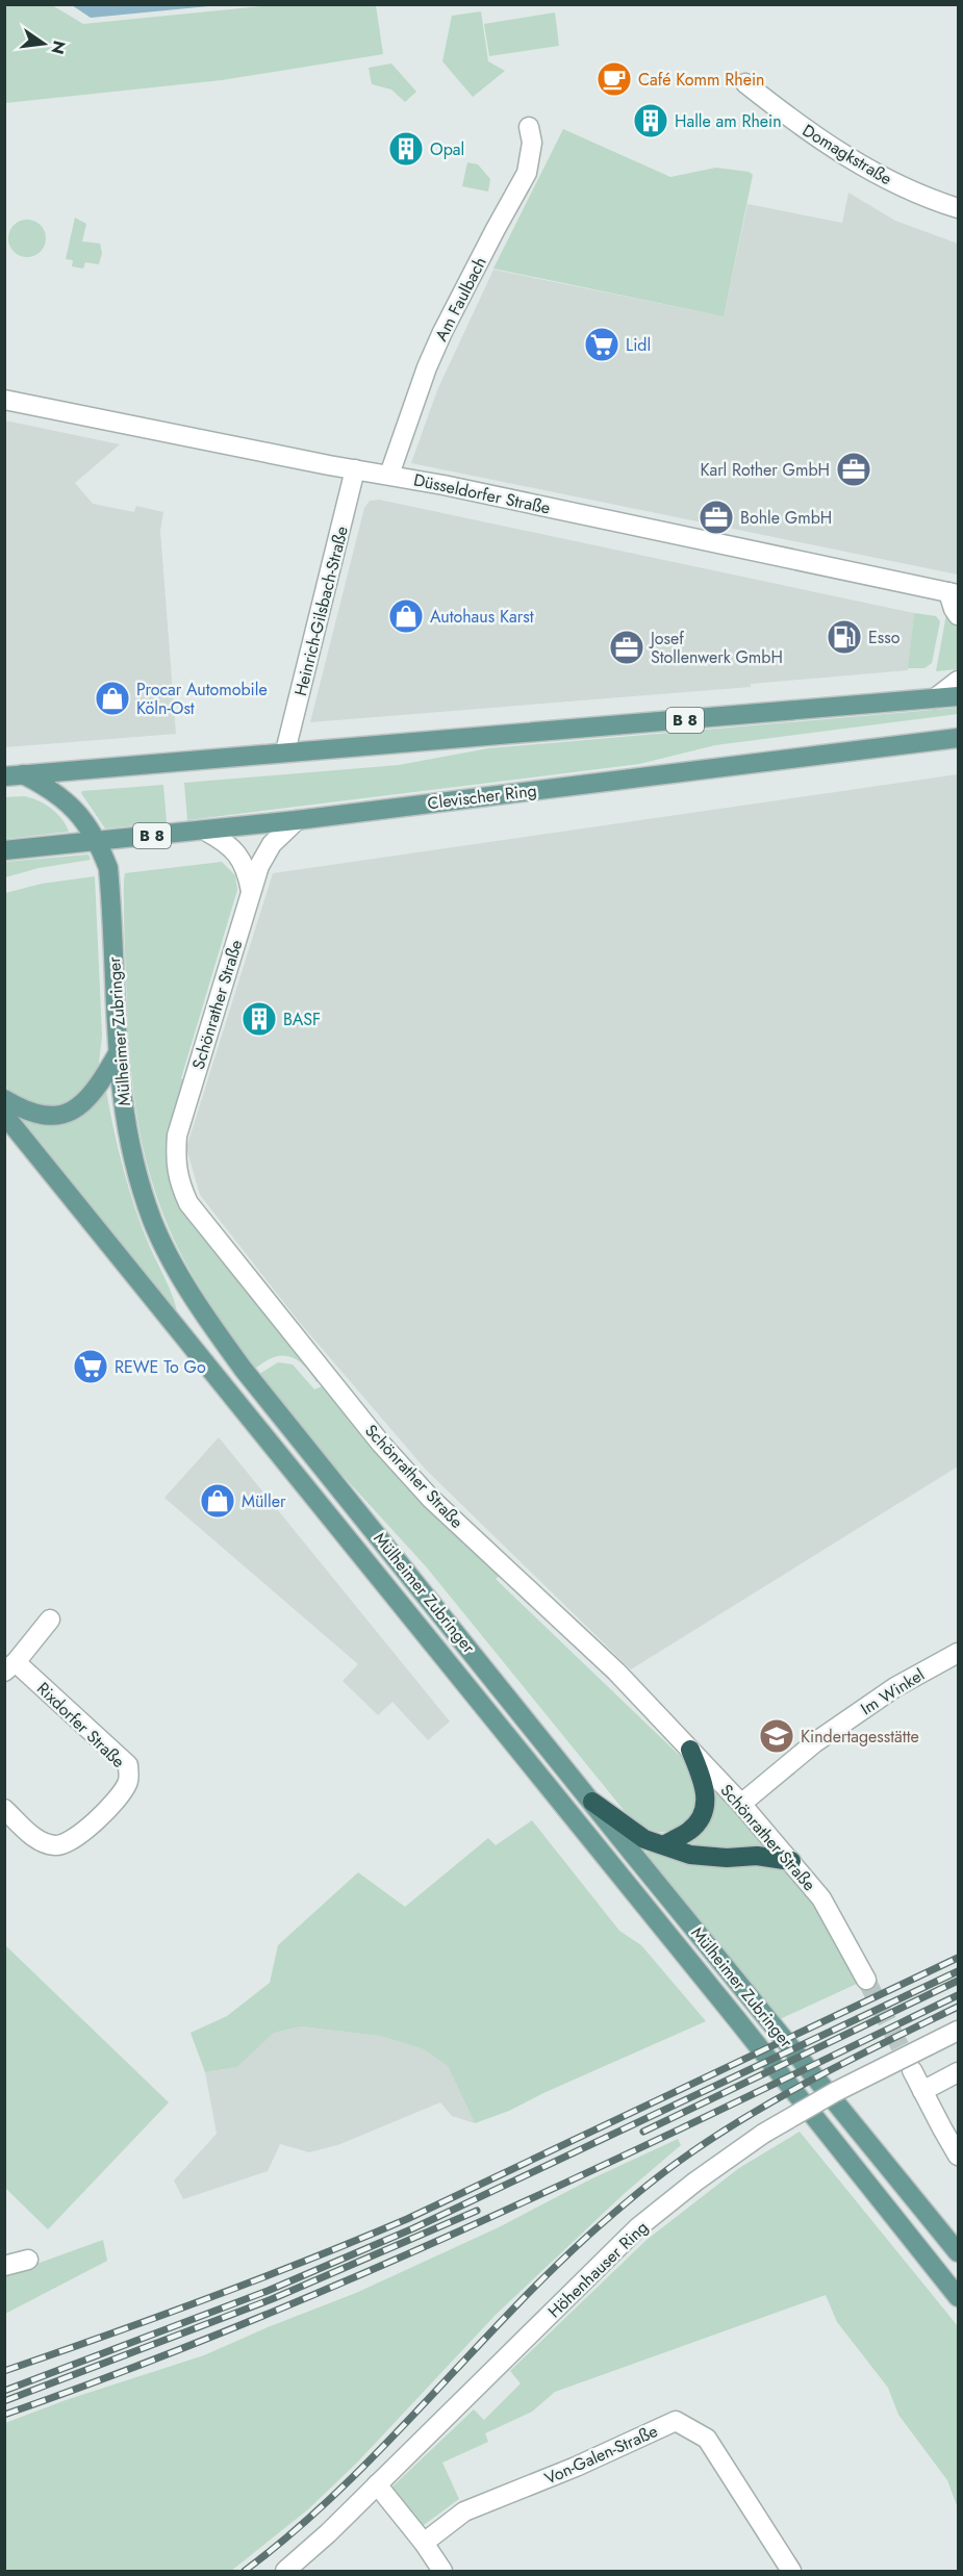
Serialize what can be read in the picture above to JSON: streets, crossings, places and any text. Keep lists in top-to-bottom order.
{
  "streets": {
    "main road": ["B 8", "Clevischer Ring", "Mülheimer Zubringer"],
    "street": [
      "Domagkstraße",
      "Am Faulbach",
      "Düsseldorfer Straße",
      "Heinrich-Gilsbach-Straße",
      "Schönrather Straße",
      "Im Winkel",
      "Rixdorfer Straße",
      "Höhenhauser Ring",
      "Von-Galen-Straße"
    ]
  },
  "crossings": [
    ["Am Faulbach", "Düsseldorfer Straße"],
    ["Düsseldorfer Straße", "Heinrich-Gilsbach-Straße"],
    ["Heinrich-Gilsbach-Straße", "B 8"],
    ["B 8", "Mülheimer Zubringer"],
    ["Clevischer Ring", "Schönrather Straße"],
    ["Clevischer Ring", "Mülheimer Zubringer"],
    ["Schönrather Straße", "Im Winkel"]
  ],
  "places": {
    "cafe": ["Café Komm Rhein"],
    "building": ["Halle am Rhein", "Opal", "BASF"],
    "supermarket": ["Lidl", "REWE To Go"],
    "office": ["Karl Rother GmbH", "Bohle GmbH", "Josef Stollenwerk GmbH"],
    "shop": ["Autohaus Karst", "Procar Automobile Köln-Ost", "Müller"],
    "fuel station": ["Esso"],
    "school or university": ["Kindertagesstätte"]
  },
  "north": "right"
}
